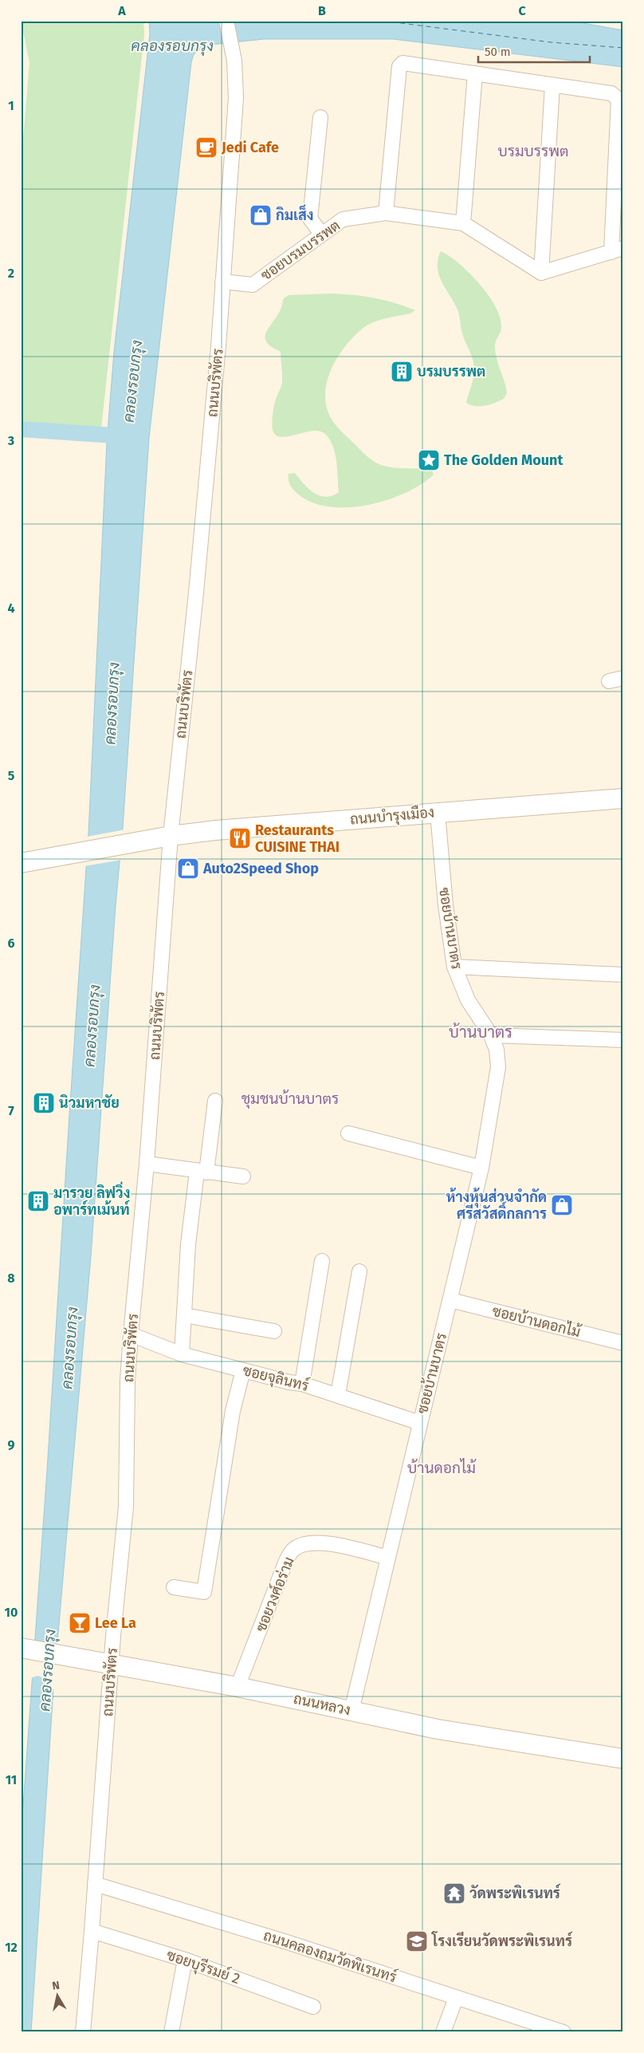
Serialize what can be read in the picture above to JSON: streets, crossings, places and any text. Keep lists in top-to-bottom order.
{
  "streets": {
    "street": [
      "ซอยบรมบรรพต",
      "ถนนบริพัตร",
      "ถนนบำรุงเมือง",
      "ซอยบ้านบาตร",
      "ซอยบ้านดอกไม้",
      "ซอยจุลินทร์",
      "ซอยวงศ์อร่าม",
      "ถนนหลวง",
      "ถนนคลองถมวัดพิเรนทร์",
      "ซอยบุรีรมย์ 2"
    ]
  },
  "crossings": [
    ["ซอยบรมบรรพต", "ถนนบริพัตร"],
    ["ถนนบริพัตร", "ถนนบำรุงเมือง"],
    ["ถนนบริพัตร", "ซอยจุลินทร์"],
    ["ถนนบริพัตร", "ถนนหลวง"],
    ["ถนนบริพัตร", "ถนนคลองถมวัดพิเรนทร์"],
    ["ถนนบริพัตร", "ซอยบุรีรมย์ 2"],
    ["ถนนบำรุงเมือง", "ซอยบ้านบาตร"],
    ["ซอยบ้านบาตร", "ซอยบ้านดอกไม้"],
    ["ซอยบ้านบาตร", "ซอยจุลินทร์"],
    ["ซอยบ้านบาตร", "ซอยวงศ์อร่าม"],
    ["ซอยบ้านบาตร", "ถนนหลวง"],
    ["ซอยวงศ์อร่าม", "ถนนหลวง"]
  ],
  "districts": [
    "บรมบรรพต",
    "บ้านบาตร",
    "ชุมชนบ้านบาตร",
    "บ้านดอกไม้"
  ],
  "water": ["คลองรอบกรุง"],
  "places": {
    "cafe": ["Jedi Cafe"],
    "shop": ["กิมเส็ง", "Auto2Speed Shop", "ห้างหุ้นส่วนจำกัด ศรีสวัสดิ์กลการ"],
    "building": ["บรมบรรพต", "นิวมหาชัย", "มารวย ลิฟวิ่ง อพาร์ทเม้นท์"],
    "place": ["The Golden Mount"],
    "restaurant": ["Restaurants CUISINE THAI"],
    "bar": ["Lee La"],
    "temple": ["วัดพระพิเรนทร์"],
    "school or university": ["โรงเรียนวัดพระพิเรนทร์"]
  },
  "scale_bar": "50 m",
  "north": "top",
  "grid": {
    "columns": ["A", "B", "C"],
    "rows": [
      "1",
      "2",
      "3",
      "4",
      "5",
      "6",
      "7",
      "8",
      "9",
      "10",
      "11",
      "12"
    ]
  }
}
